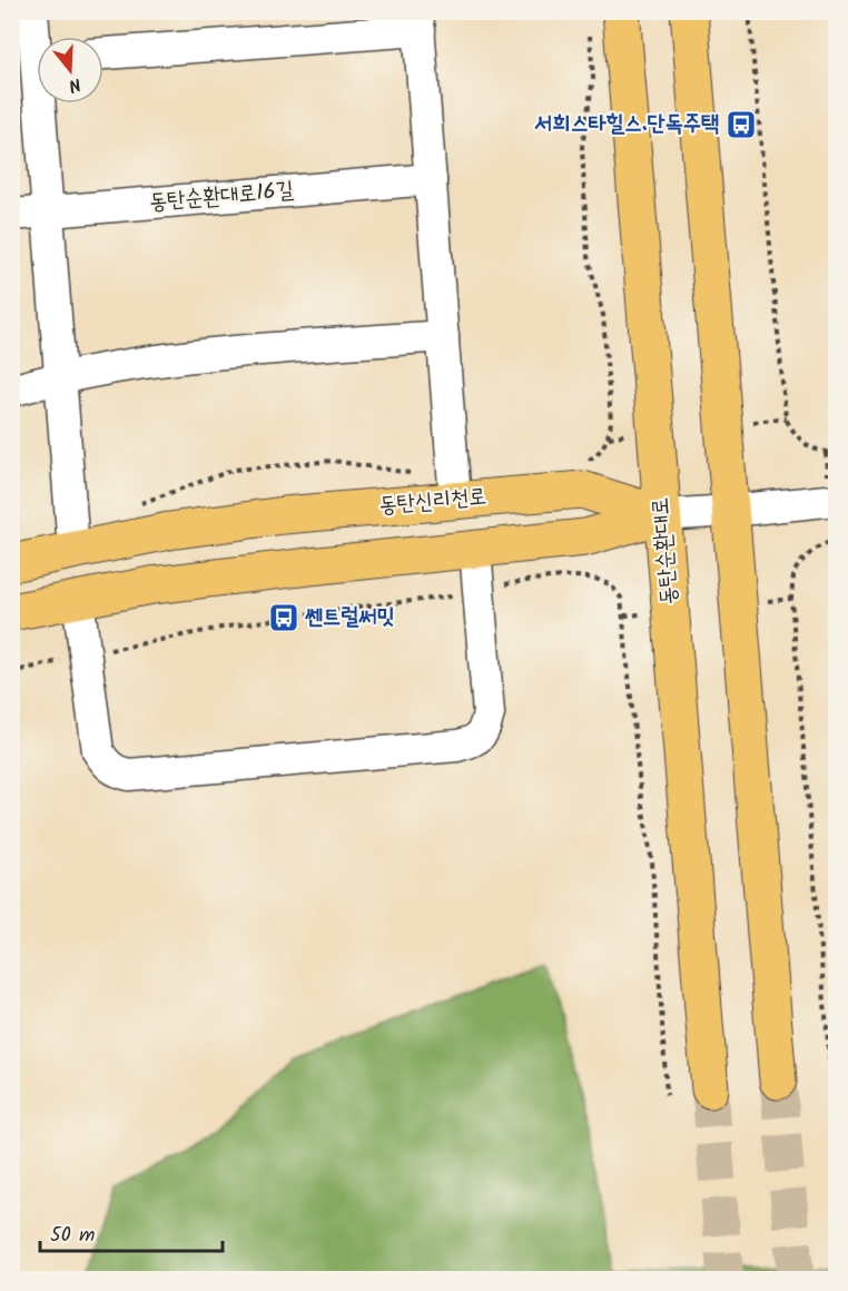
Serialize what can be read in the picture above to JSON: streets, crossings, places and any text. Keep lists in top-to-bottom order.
{
  "streets": {
    "main road": ["동탄신리천로", "동탄순환대로"],
    "street": ["동탄순환대로16길"]
  },
  "crossings": [
    ["동탄신리천로", "동탄순환대로"]
  ],
  "places": {
    "bus stop": ["서희스타힐스.단독주택", "쎈트럴써밋"]
  },
  "scale_bar": "50 m",
  "north": "bottom"
}
